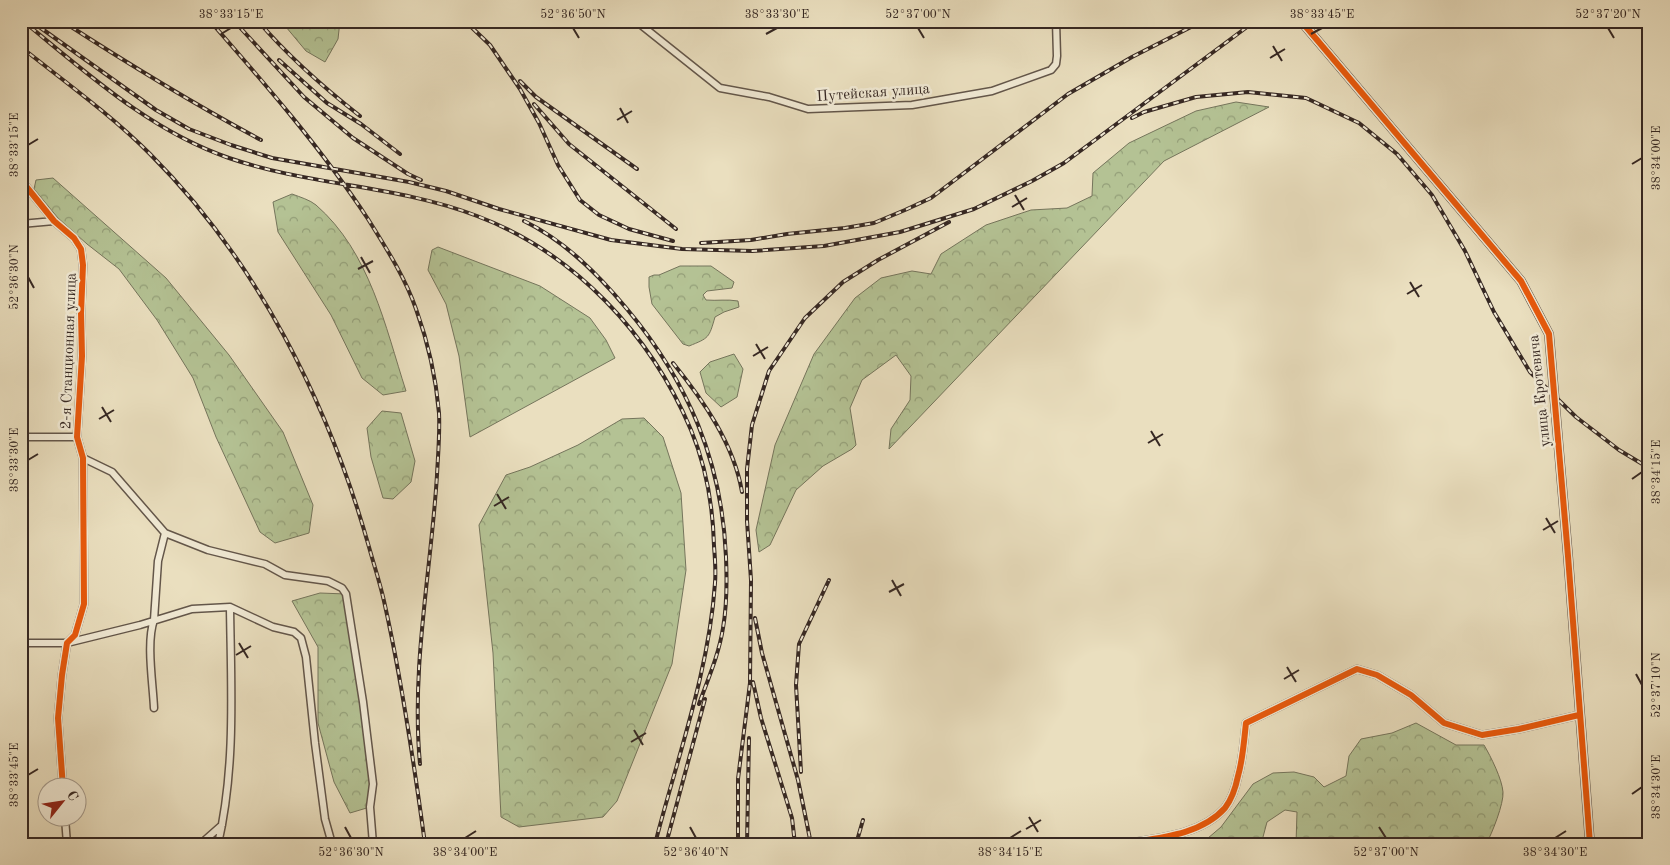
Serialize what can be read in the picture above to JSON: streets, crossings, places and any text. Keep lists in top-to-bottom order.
{
  "streets": {
    "street": ["Путейская улица", "2-я Станционная улица", "улица Кротевича"]
  },
  "north": "top right",
  "coordinates": [
    "38°33'15\"E",
    "52°36'50\"N",
    "38°33'30\"E",
    "52°37'00\"N",
    "38°33'45\"E",
    "52°37'20\"N",
    "38°34'00\"E",
    "52°36'30\"N",
    "38°34'15\"E",
    "52°37'10\"N",
    "38°34'30\"E",
    "52°36'40\"N"
  ]
}
